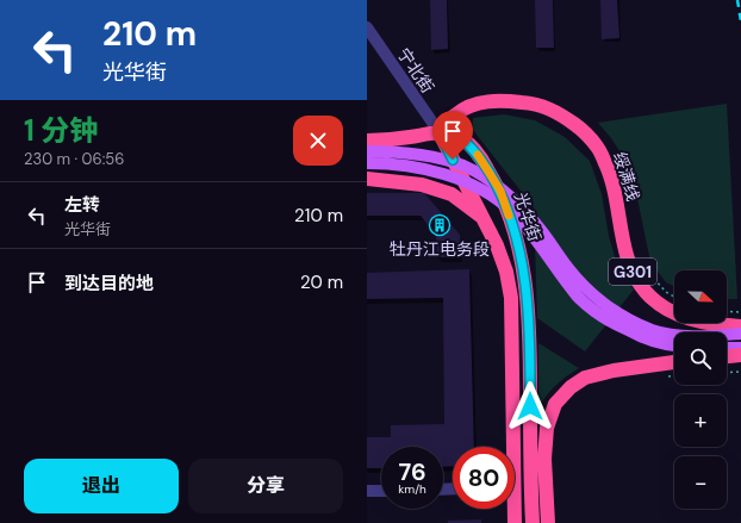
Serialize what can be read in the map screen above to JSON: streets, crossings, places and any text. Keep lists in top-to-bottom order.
{
  "streets": {
    "highway": ["绥满线", "光华街", "G301"],
    "street": ["宁北街"]
  },
  "crossings": [
    ["宁北街", "绥满线"],
    ["宁北街", "光华街"],
    ["绥满线", "光华街"]
  ],
  "places": {
    "building": ["牡丹江电务段"]
  },
  "north": "right",
  "page": {
    "turn": ["210 m", "光华街"],
    "heading": ["1 分钟", "230 m · 06:56"],
    "list": [
      {
        "name": "左转",
        "note": "光华街",
        "value": "210 m"
      },
      {
        "name": "到达目的地",
        "value": "20 m"
      }
    ],
    "map_buttons": ["+", "−"],
    "speed": "76 km/h",
    "limit": "80",
    "buttons": ["退出", "分享"]
  }
}
